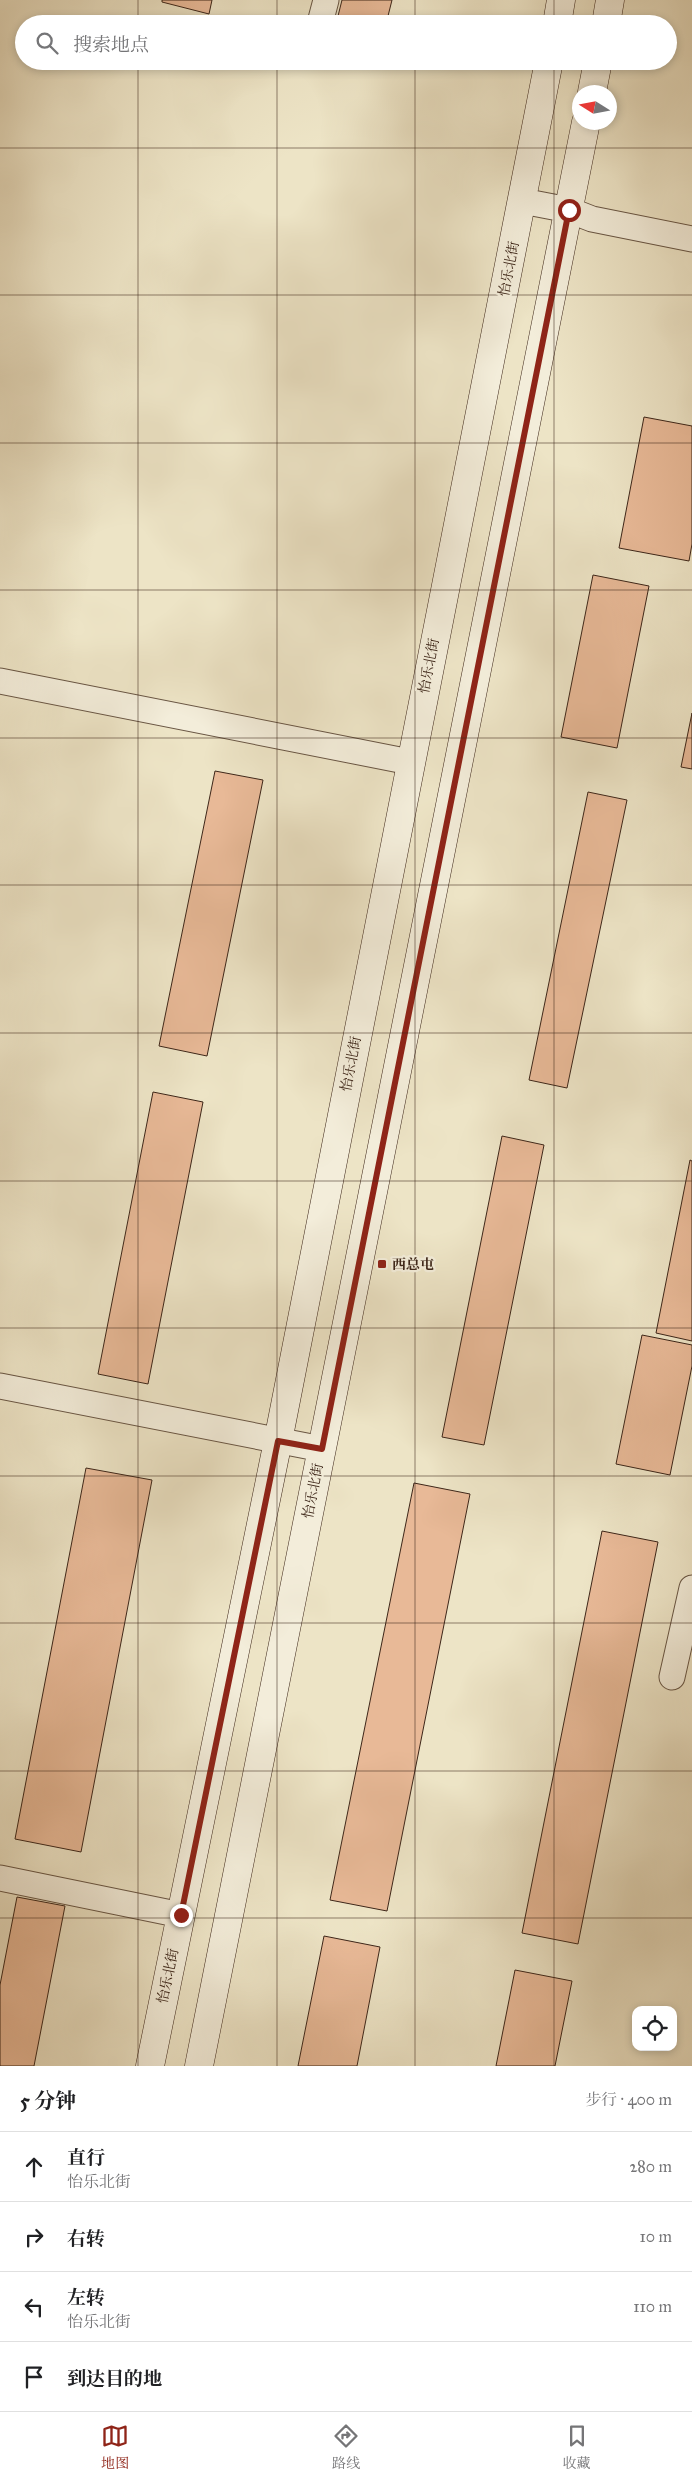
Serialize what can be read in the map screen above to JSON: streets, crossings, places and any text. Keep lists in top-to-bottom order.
{
  "streets": {
    "main road": ["怡乐北街"]
  },
  "places": {
    "transit": ["西总屯"]
  },
  "north": "left",
  "page": {
    "search": "搜索地点",
    "heading": ["5 分钟", "步行 · 400 m"],
    "list": [
      ["直行", "怡乐北街", "280 m"],
      ["右转", "10 m"],
      ["左转", "怡乐北街", "110 m"],
      "到达目的地"
    ],
    "nav": ["地图", "路线", "收藏"]
  }
}
